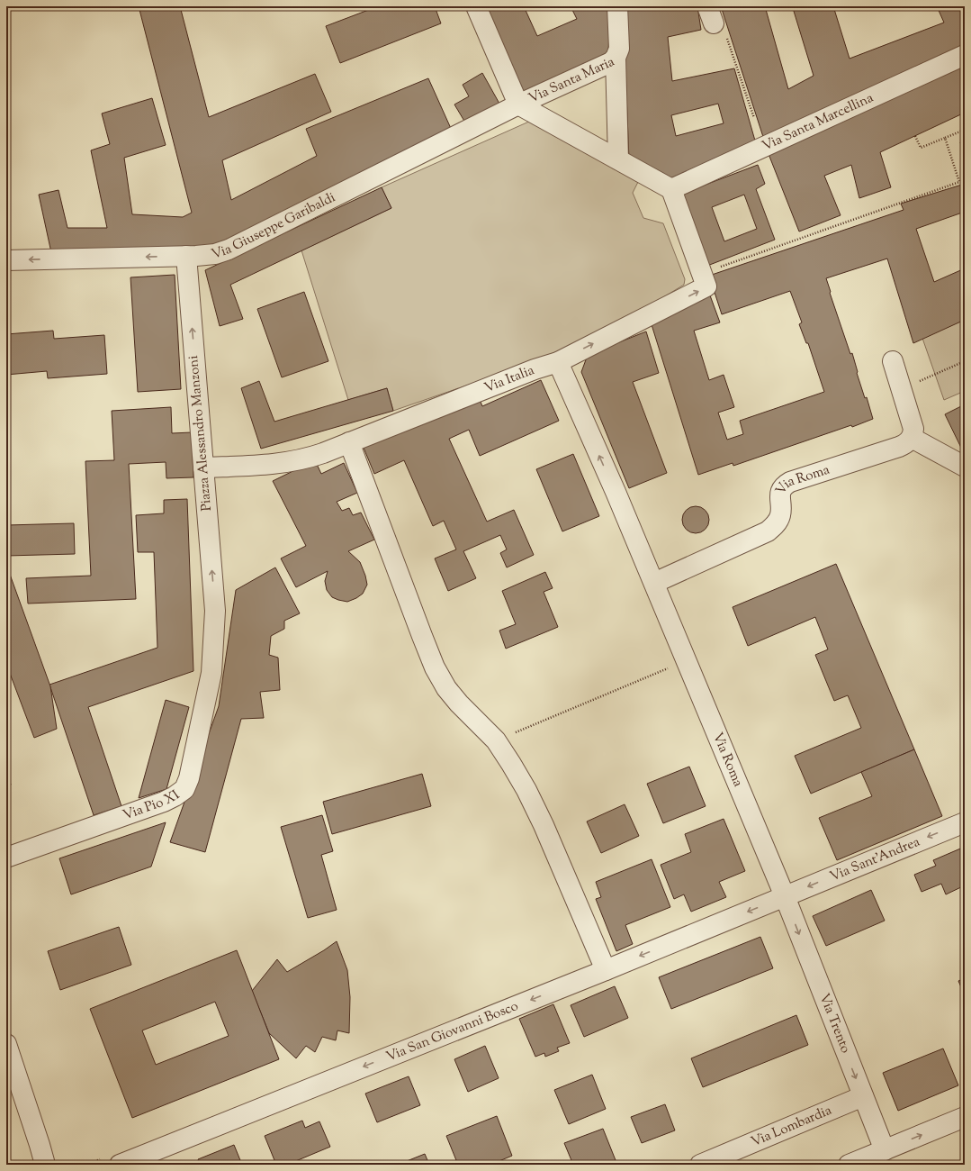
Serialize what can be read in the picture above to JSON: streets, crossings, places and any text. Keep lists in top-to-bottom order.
{
  "streets": {
    "street": [
      "Via Santa Maria",
      "Via Santa Marcellina",
      "Via Giuseppe Garibaldi",
      "Via Italia",
      "Piazza Alessandro Manzoni",
      "Via Roma",
      "Via Pio XI",
      "Via Sant'Andrea",
      "Via Trento",
      "Via San Giovanni Bosco",
      "Via Lombardia"
    ]
  },
  "crossings": [
    ["Via Santa Maria", "Via Giuseppe Garibaldi"],
    ["Via Santa Marcellina", "Via Italia"],
    ["Via Giuseppe Garibaldi", "Piazza Alessandro Manzoni"],
    ["Via Italia", "Piazza Alessandro Manzoni"],
    ["Via Italia", "Via Roma"],
    ["Piazza Alessandro Manzoni", "Via Pio XI"],
    ["Via Roma", "Via Sant'Andrea"],
    ["Via Roma", "Via Trento"],
    ["Via Roma", "Via San Giovanni Bosco"],
    ["Via Sant'Andrea", "Via Trento"],
    ["Via Sant'Andrea", "Via San Giovanni Bosco"],
    ["Via Trento", "Via San Giovanni Bosco"],
    ["Via Trento", "Via Lombardia"]
  ],
  "one_way": ["Via Sant'Andrea", "Via Trento", "Via San Giovanni Bosco"]
}
